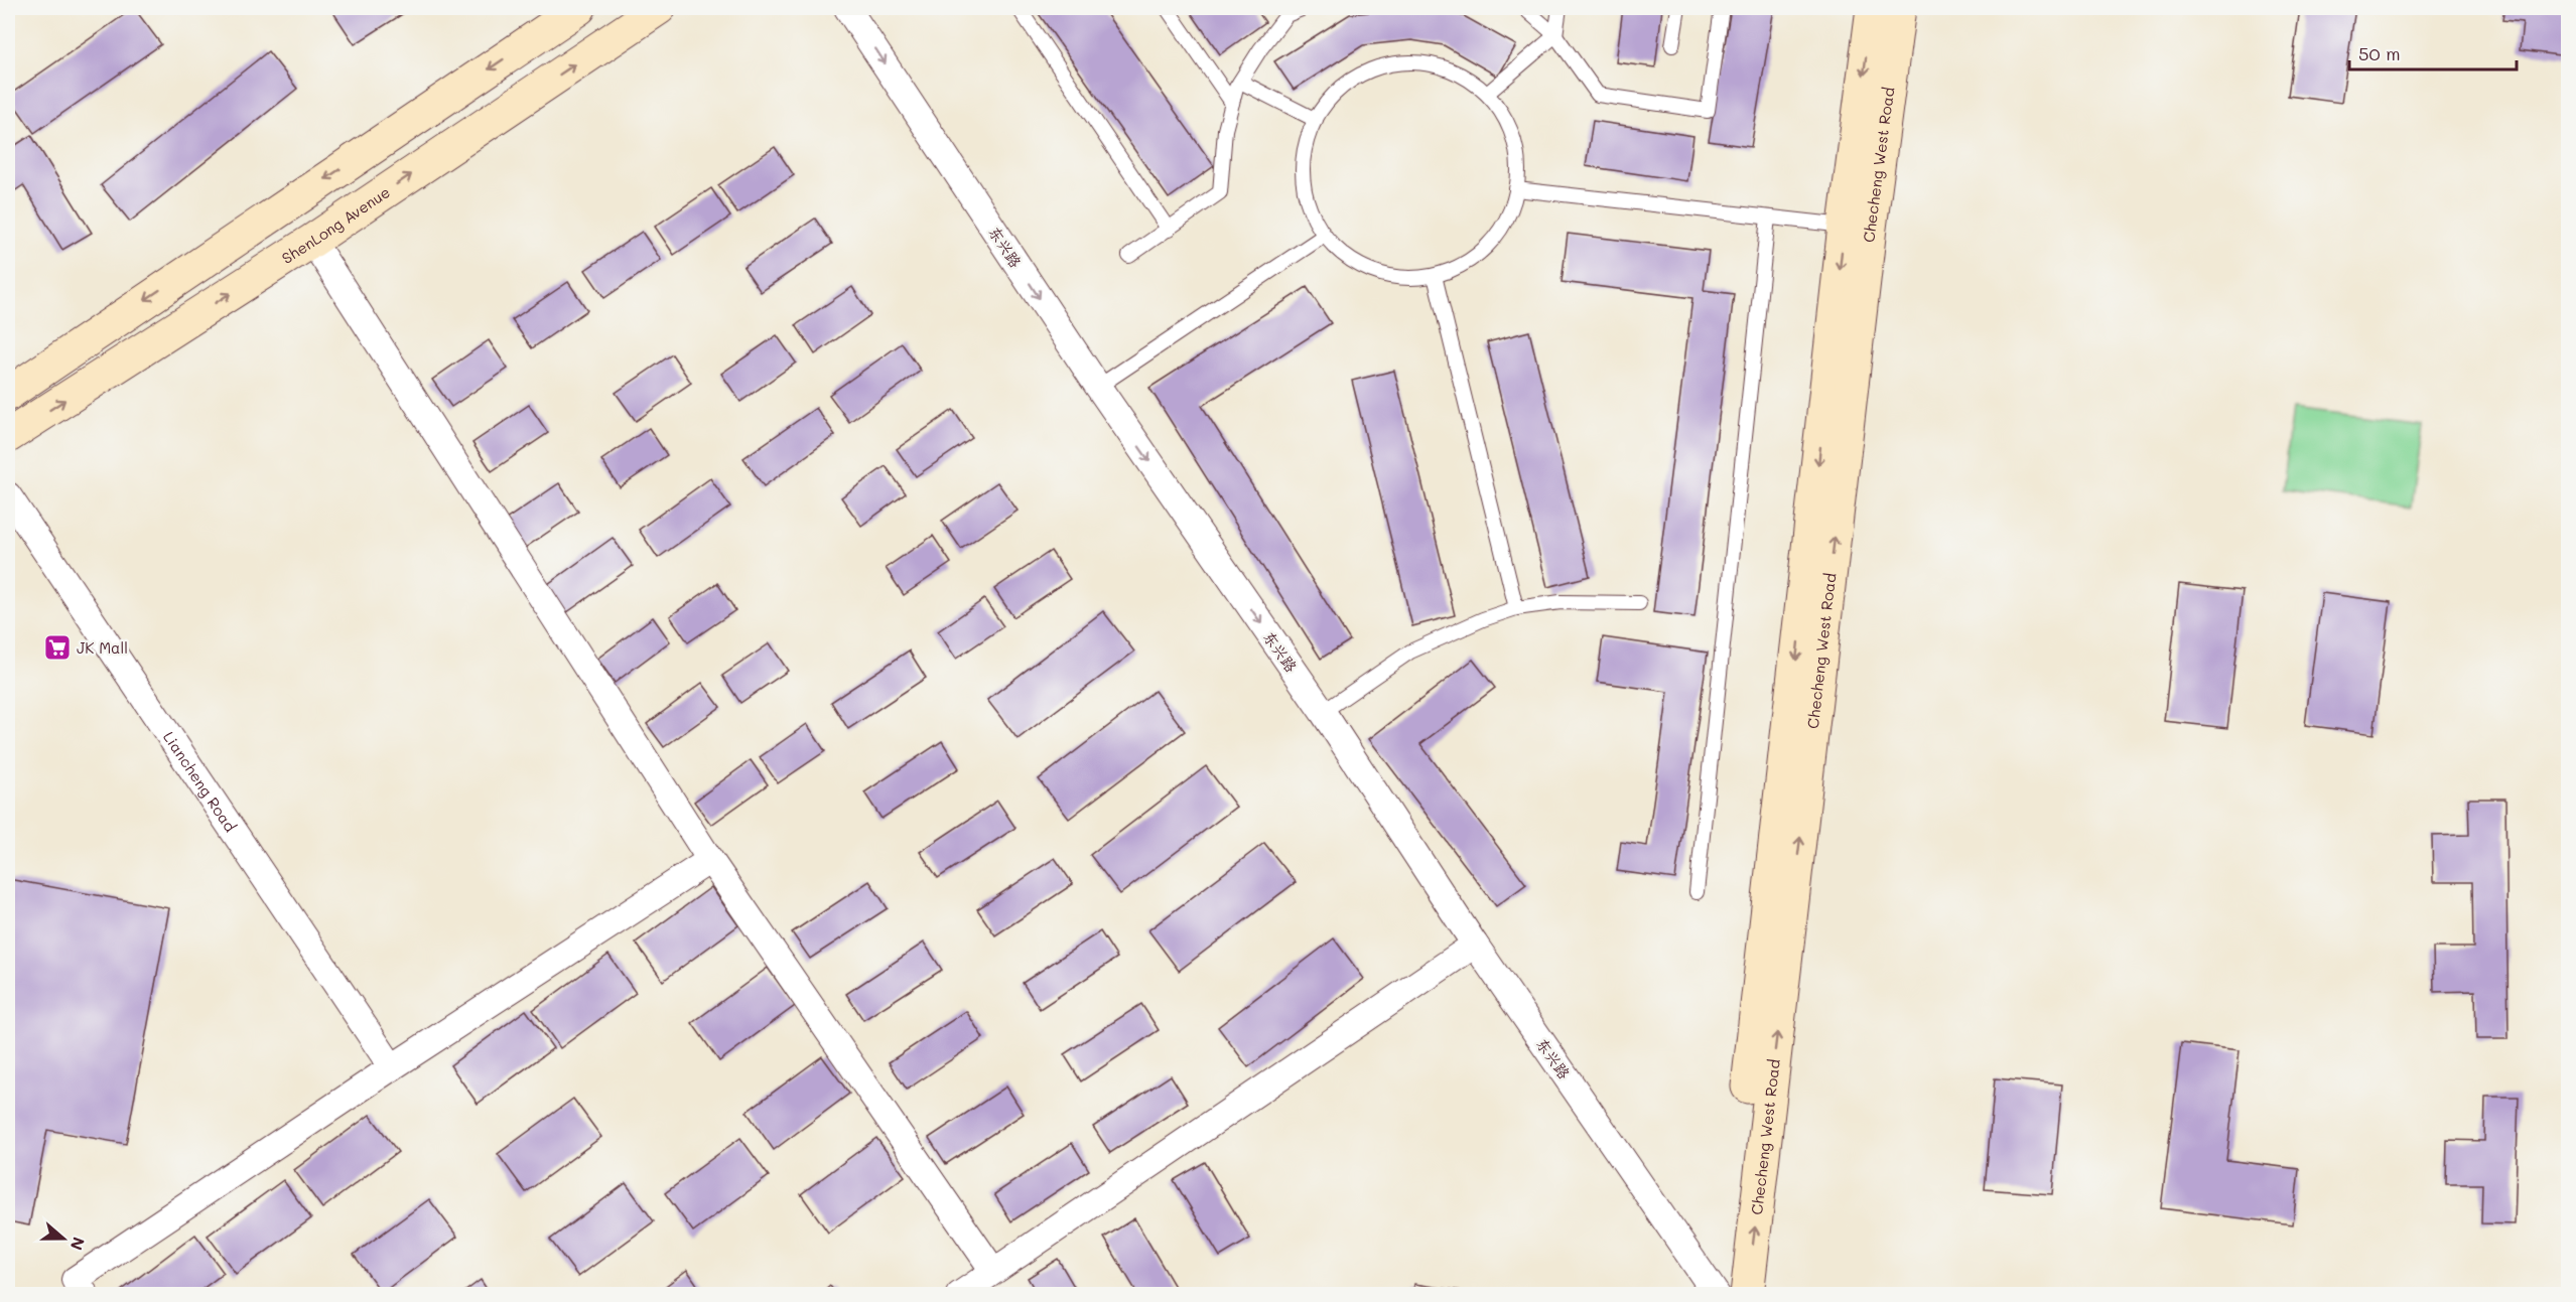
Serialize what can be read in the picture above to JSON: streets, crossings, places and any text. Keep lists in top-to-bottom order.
{
  "streets": {
    "main road": ["Checheng West Road", "ShenLong Avenue"],
    "street": ["东兴路", "Liancheng Road"]
  },
  "one_way": ["东兴路"],
  "places": {
    "supermarket": ["JK Mall"]
  },
  "scale_bar": "50 m",
  "north": "right"
}
